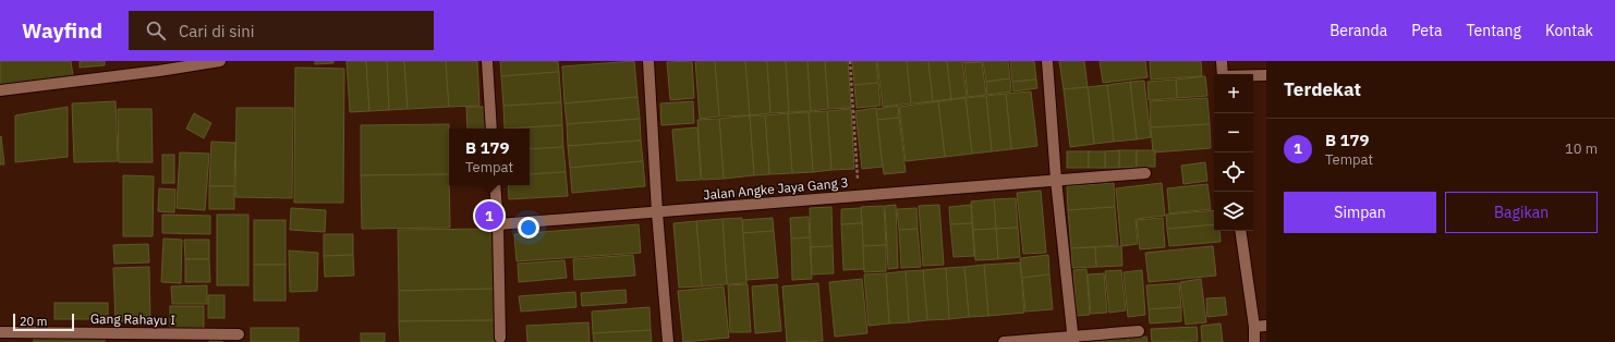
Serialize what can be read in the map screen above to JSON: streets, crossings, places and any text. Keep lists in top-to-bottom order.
{
  "streets": {
    "street": ["Jalan Angke Jaya Gang 3", "Gang Rahayu I"]
  },
  "scale_bar": "20 m",
  "page": {
    "header": "Wayfind",
    "search": "Cari di sini",
    "nav": [
      "Beranda",
      "Peta",
      "Tentang",
      "Kontak"
    ],
    "heading": "Terdekat",
    "map_buttons": ["+", "−"],
    "list": [
      {
        "mark": "1",
        "name": "B 179",
        "note": "Tempat",
        "value": "10 m"
      }
    ],
    "popup": ["B 179", "Tempat"],
    "buttons": ["Simpan", "Bagikan"],
    "pins": "1",
    "scale": "20 m"
  }
}
